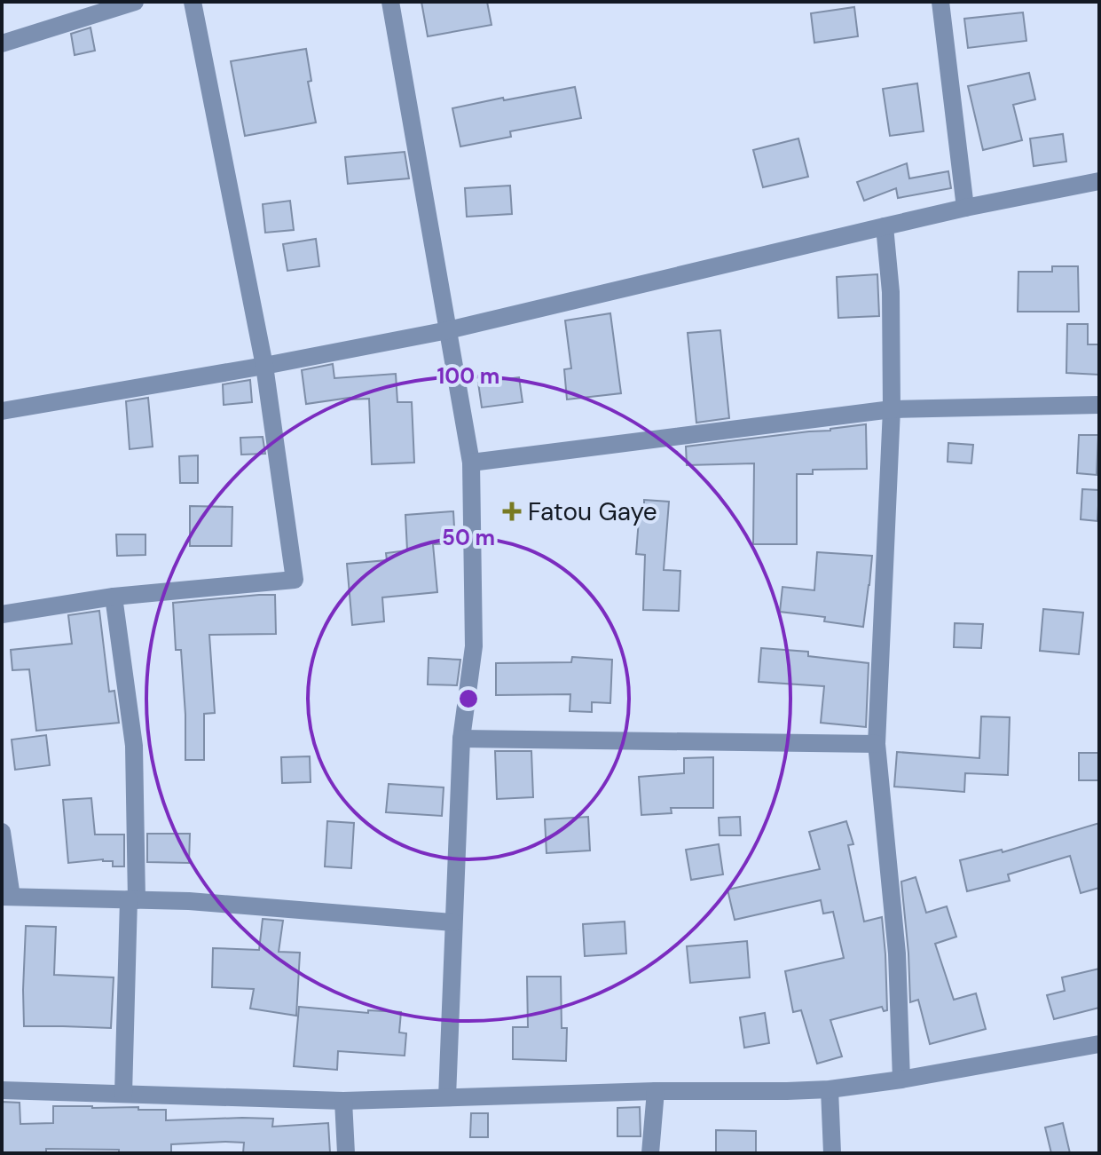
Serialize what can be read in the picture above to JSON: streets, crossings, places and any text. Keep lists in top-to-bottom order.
{
  "places": {
    "health": ["Fatou Gaye"]
  },
  "rings": ["100 m", "50 m"]
}
